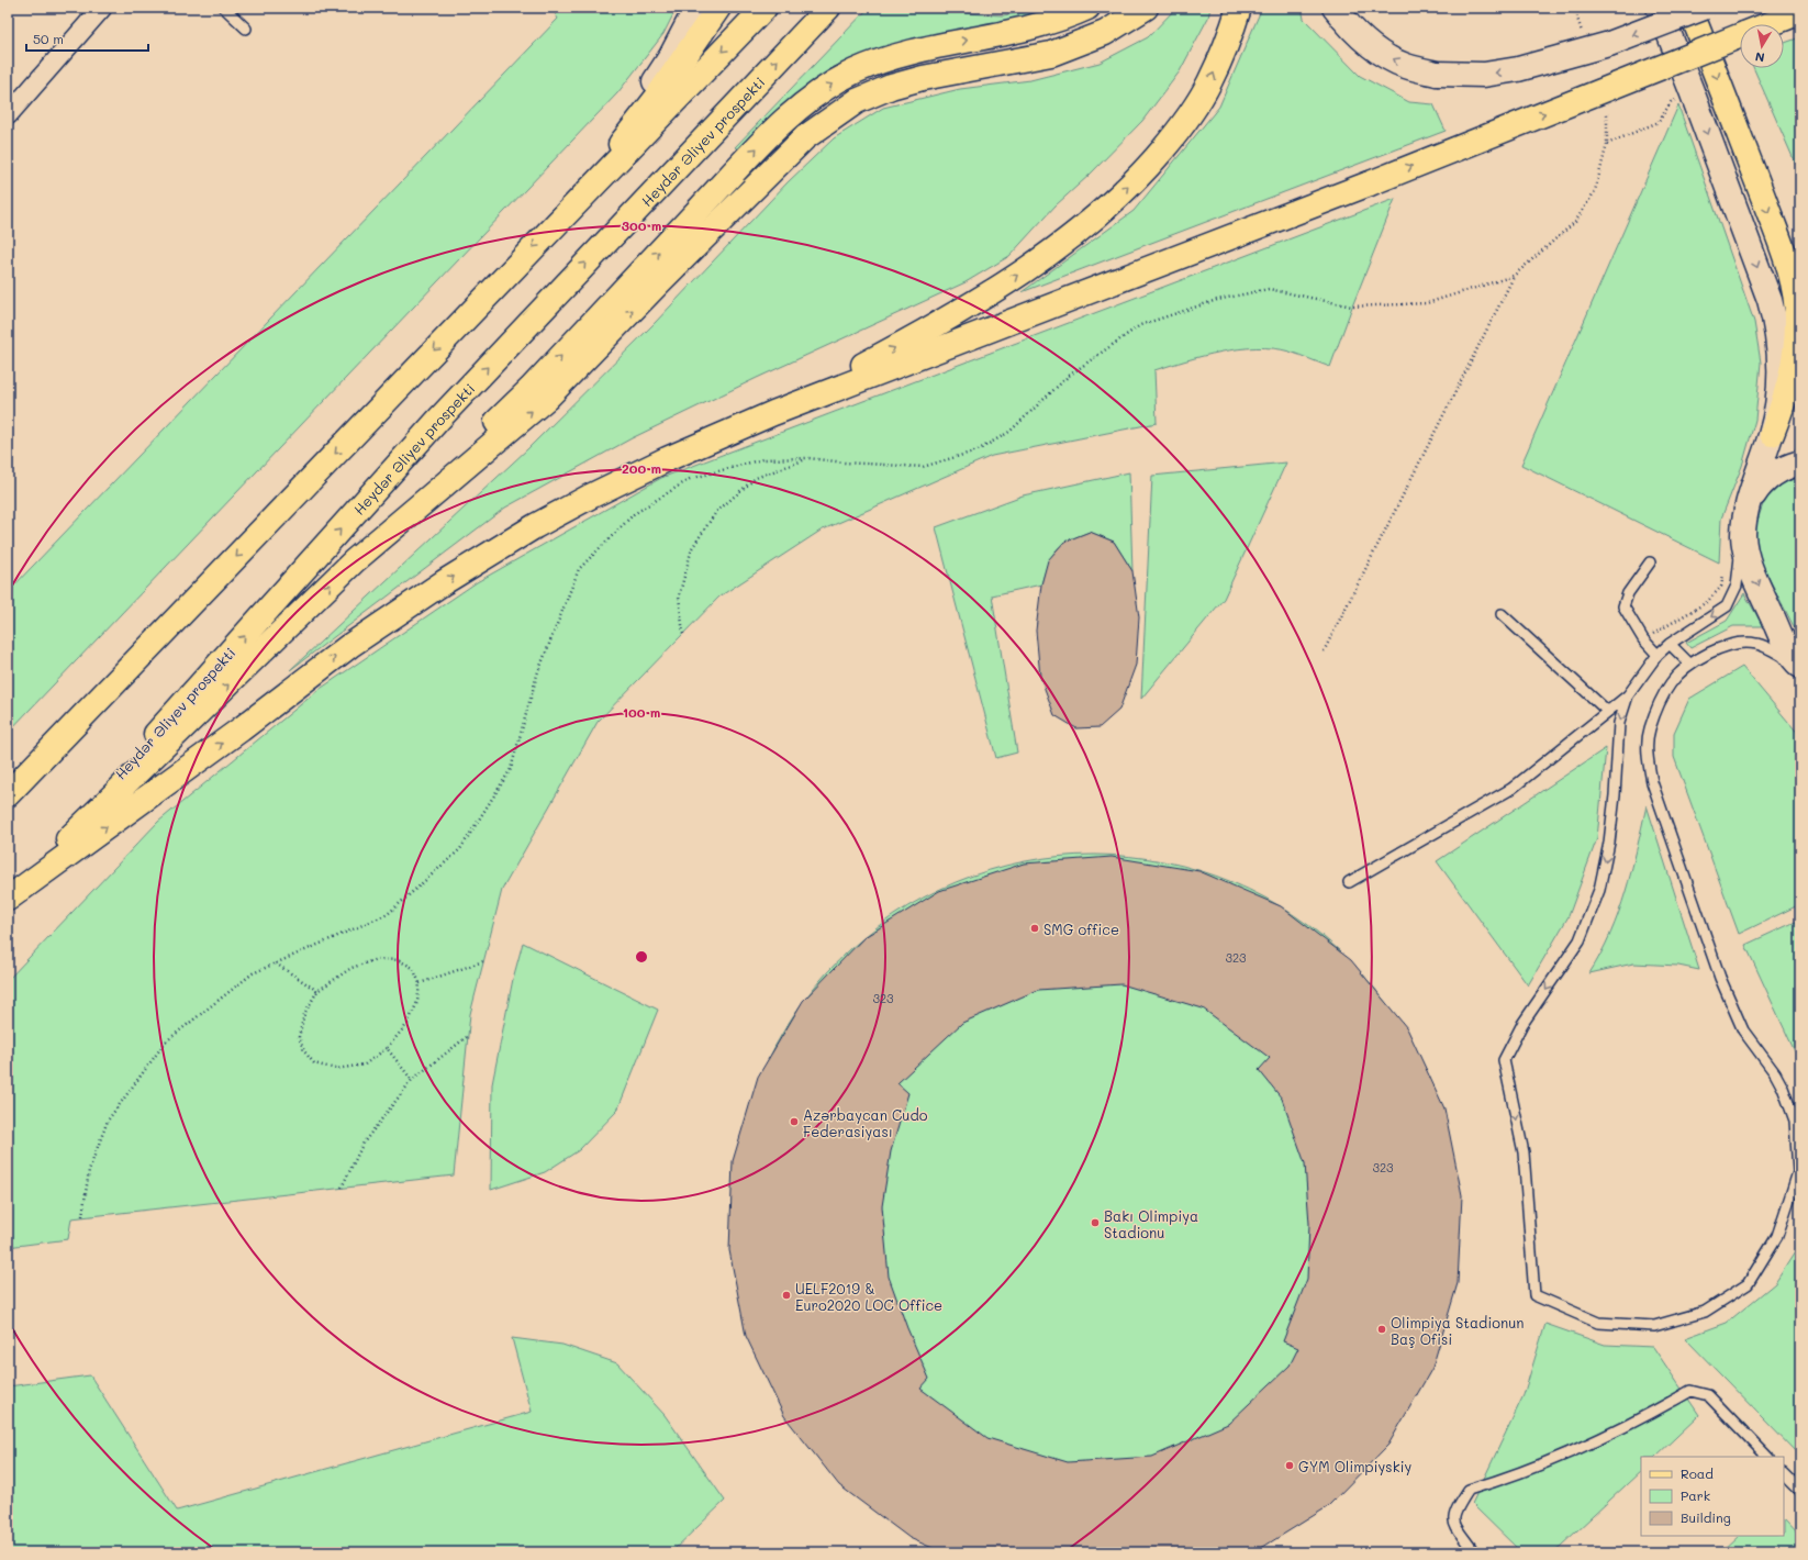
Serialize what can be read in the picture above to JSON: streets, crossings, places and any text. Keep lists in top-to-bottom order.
{
  "streets": {
    "main road": ["Heydər Əliyev prospekti"]
  },
  "places": [
    "SMG office",
    "Azərbaycan Cudo Federasiyası",
    "Bakı Olimpiya Stadionu",
    "UELF2019 & Euro2020 LOC Office",
    "Olimpiya Stadionun Baş Ofisi",
    "GYM Olimpiyskiy"
  ],
  "house_numbers": ["323", "323", "323"],
  "legend": ["Road", "Park", "Building"],
  "scale_bar": "50 m",
  "north": "bottom",
  "rings": ["300 m", "200 m", "100 m"]
}
